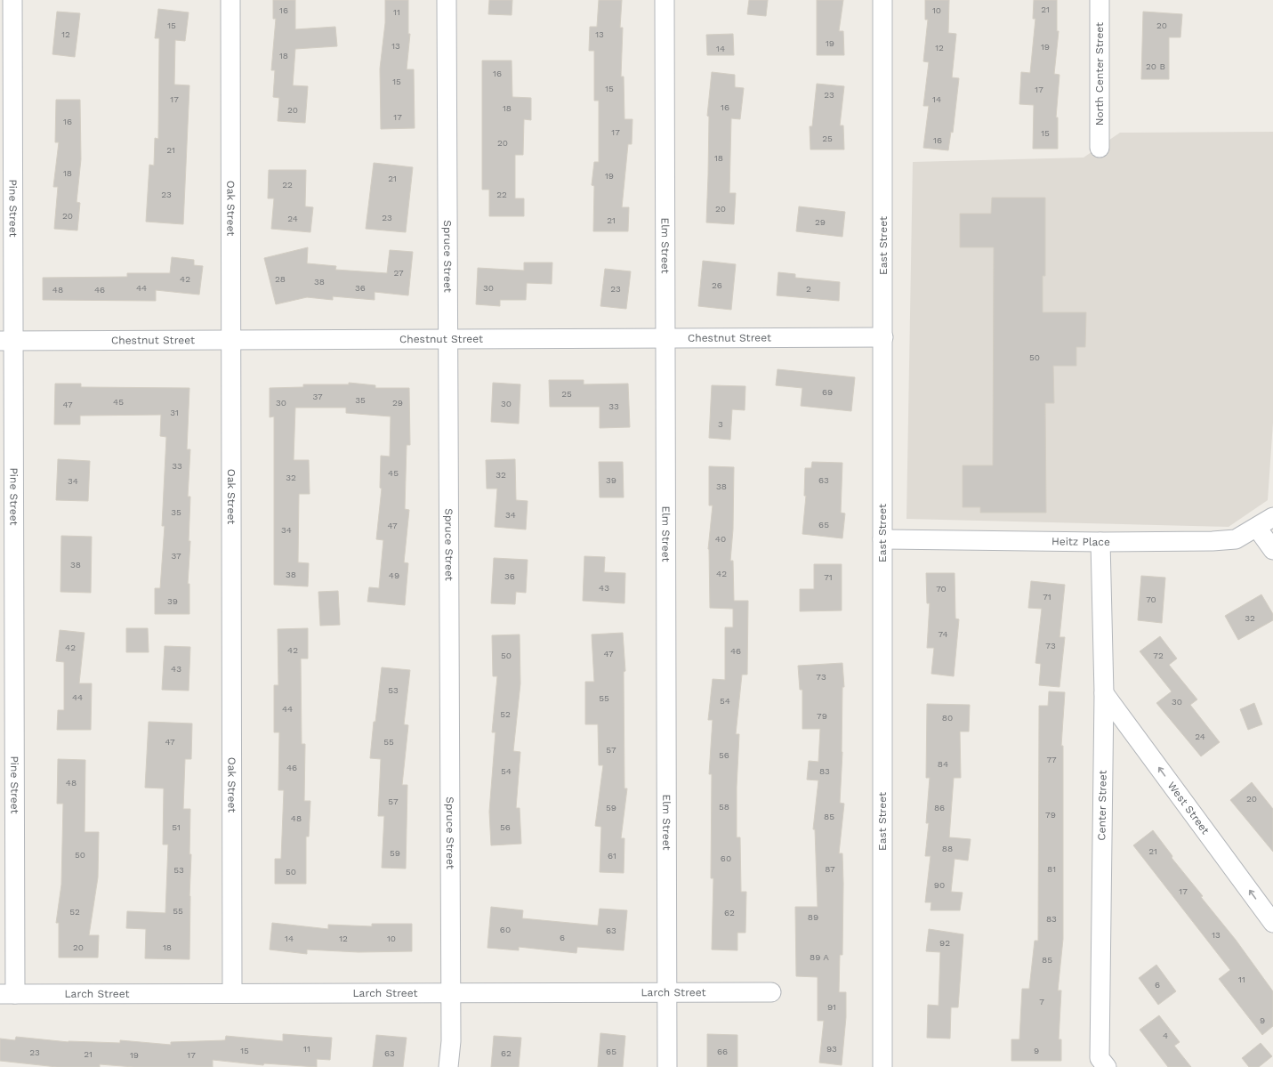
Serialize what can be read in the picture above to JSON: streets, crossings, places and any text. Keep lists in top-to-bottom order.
{
  "streets": {
    "street": [
      "North Center Street",
      "Pine Street",
      "Oak Street",
      "Elm Street",
      "East Street",
      "Spruce Street",
      "Chestnut Street",
      "Heitz Place",
      "Center Street",
      "West Street",
      "Larch Street"
    ]
  },
  "crossings": [
    ["Pine Street", "Chestnut Street"],
    ["Pine Street", "Larch Street"],
    ["Oak Street", "Chestnut Street"],
    ["Oak Street", "Larch Street"],
    ["Elm Street", "Chestnut Street"],
    ["Elm Street", "Larch Street"],
    ["East Street", "Chestnut Street"],
    ["East Street", "Heitz Place"],
    ["Spruce Street", "Chestnut Street"],
    ["Spruce Street", "Larch Street"],
    ["Heitz Place", "Center Street"],
    ["Center Street", "West Street"]
  ],
  "one_way": ["West Street"],
  "house_numbers": [
    "21",
    "16",
    "10",
    "11",
    "15",
    "20",
    "12",
    "13",
    "19",
    "13",
    "19",
    "12",
    "14",
    "18",
    "20 B",
    "16",
    "15",
    "15",
    "17",
    "23",
    "17",
    "14",
    "16",
    "18",
    "20",
    "17",
    "16",
    "17",
    "15",
    "25",
    "16",
    "20",
    "21",
    "18",
    "18",
    "19",
    "21",
    "22",
    "23",
    "22",
    "20",
    "20",
    "23",
    "24",
    "21",
    "29",
    "27",
    "42",
    "28",
    "38",
    "26",
    "44",
    "36",
    "30",
    "23",
    "2",
    "48",
    "46",
    "50",
    "69",
    "25",
    "37",
    "35",
    "45",
    "30",
    "29",
    "30",
    "47",
    "33",
    "31",
    "3",
    "33",
    "45",
    "32",
    "32",
    "39",
    "63",
    "34",
    "38",
    "35",
    "34",
    "65",
    "47",
    "34",
    "40",
    "37",
    "38",
    "42",
    "38",
    "49",
    "36",
    "71",
    "43",
    "70",
    "71",
    "70",
    "39",
    "32",
    "74",
    "73",
    "42",
    "42",
    "46",
    "47",
    "50",
    "72",
    "43",
    "73",
    "53",
    "44",
    "55",
    "54",
    "30",
    "44",
    "52",
    "79",
    "80",
    "24",
    "47",
    "55",
    "57",
    "56",
    "77",
    "84",
    "46",
    "54",
    "83",
    "48",
    "20",
    "57",
    "58",
    "59",
    "86",
    "79",
    "85",
    "48",
    "51",
    "56",
    "88",
    "21",
    "59",
    "50",
    "61",
    "60",
    "87",
    "81",
    "53",
    "50",
    "90",
    "17",
    "55",
    "52",
    "62",
    "89",
    "83",
    "60",
    "63",
    "13",
    "6",
    "14",
    "12",
    "10",
    "92",
    "20",
    "18",
    "89 A",
    "85",
    "11",
    "6",
    "7",
    "91",
    "9",
    "4",
    "11",
    "93",
    "15",
    "9",
    "65",
    "66",
    "23",
    "63",
    "62",
    "21",
    "19",
    "17"
  ]
}
